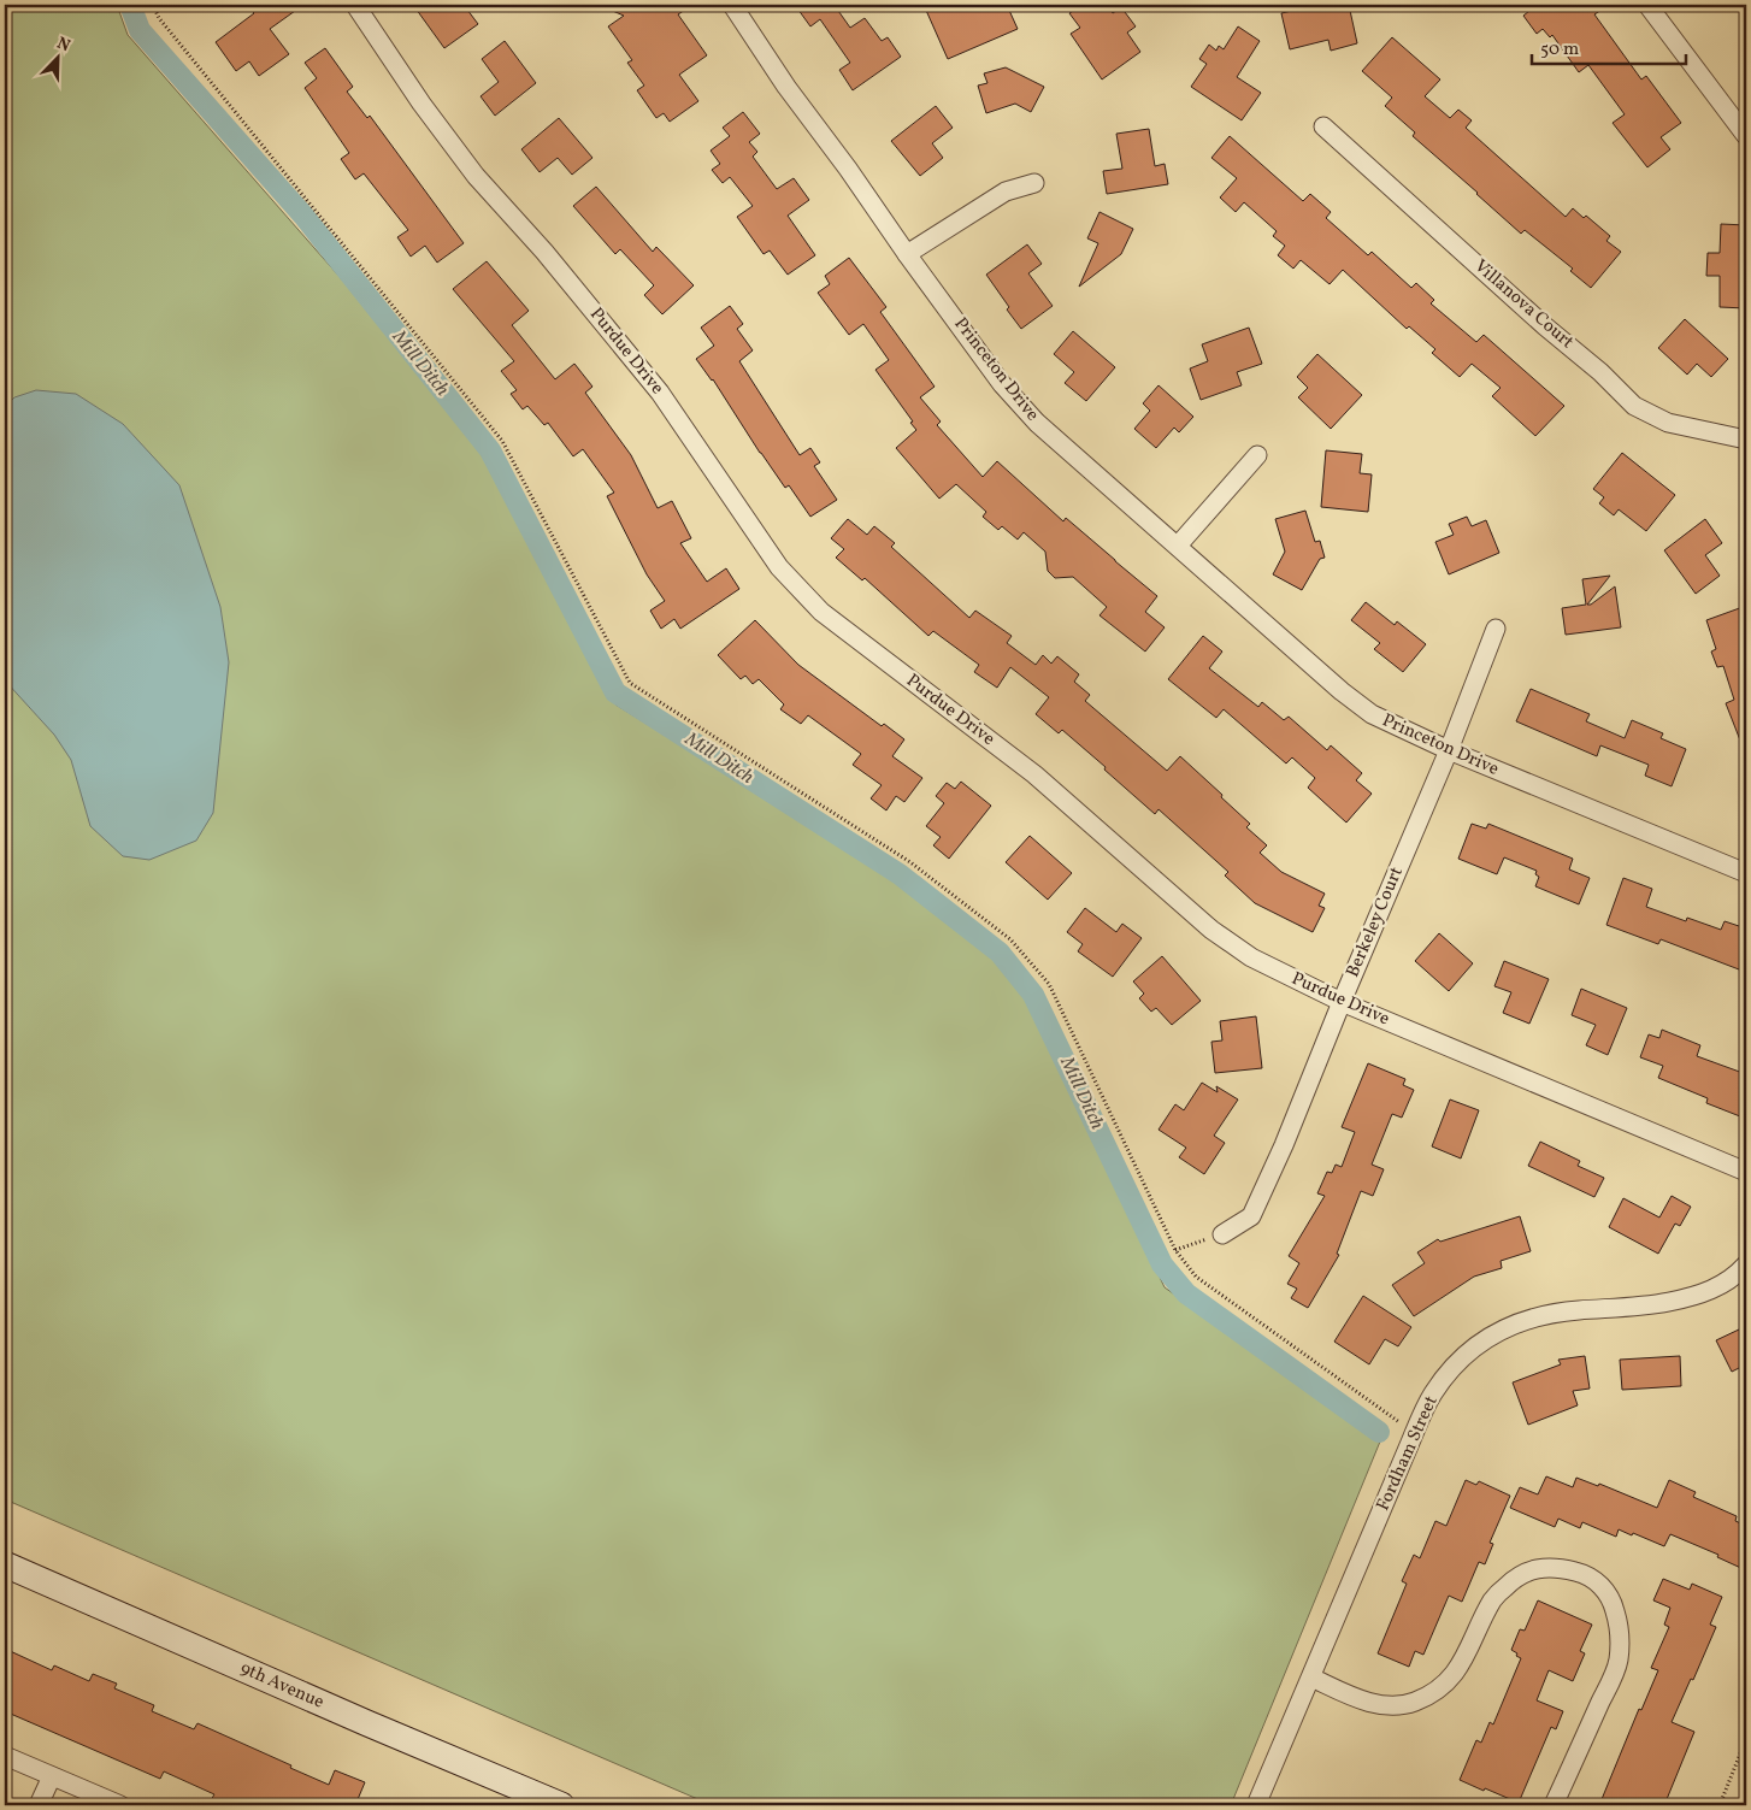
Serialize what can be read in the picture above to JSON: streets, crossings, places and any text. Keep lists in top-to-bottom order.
{
  "streets": {
    "main road": ["9th Avenue"],
    "street": [
      "Villanova Court",
      "Purdue Drive",
      "Princeton Drive",
      "Berkeley Court",
      "Fordham Street"
    ]
  },
  "crossings": [
    ["Purdue Drive", "Berkeley Court"],
    ["Princeton Drive", "Berkeley Court"]
  ],
  "water": ["Mill Ditch"],
  "scale_bar": "50 m",
  "north": "top right"
}
